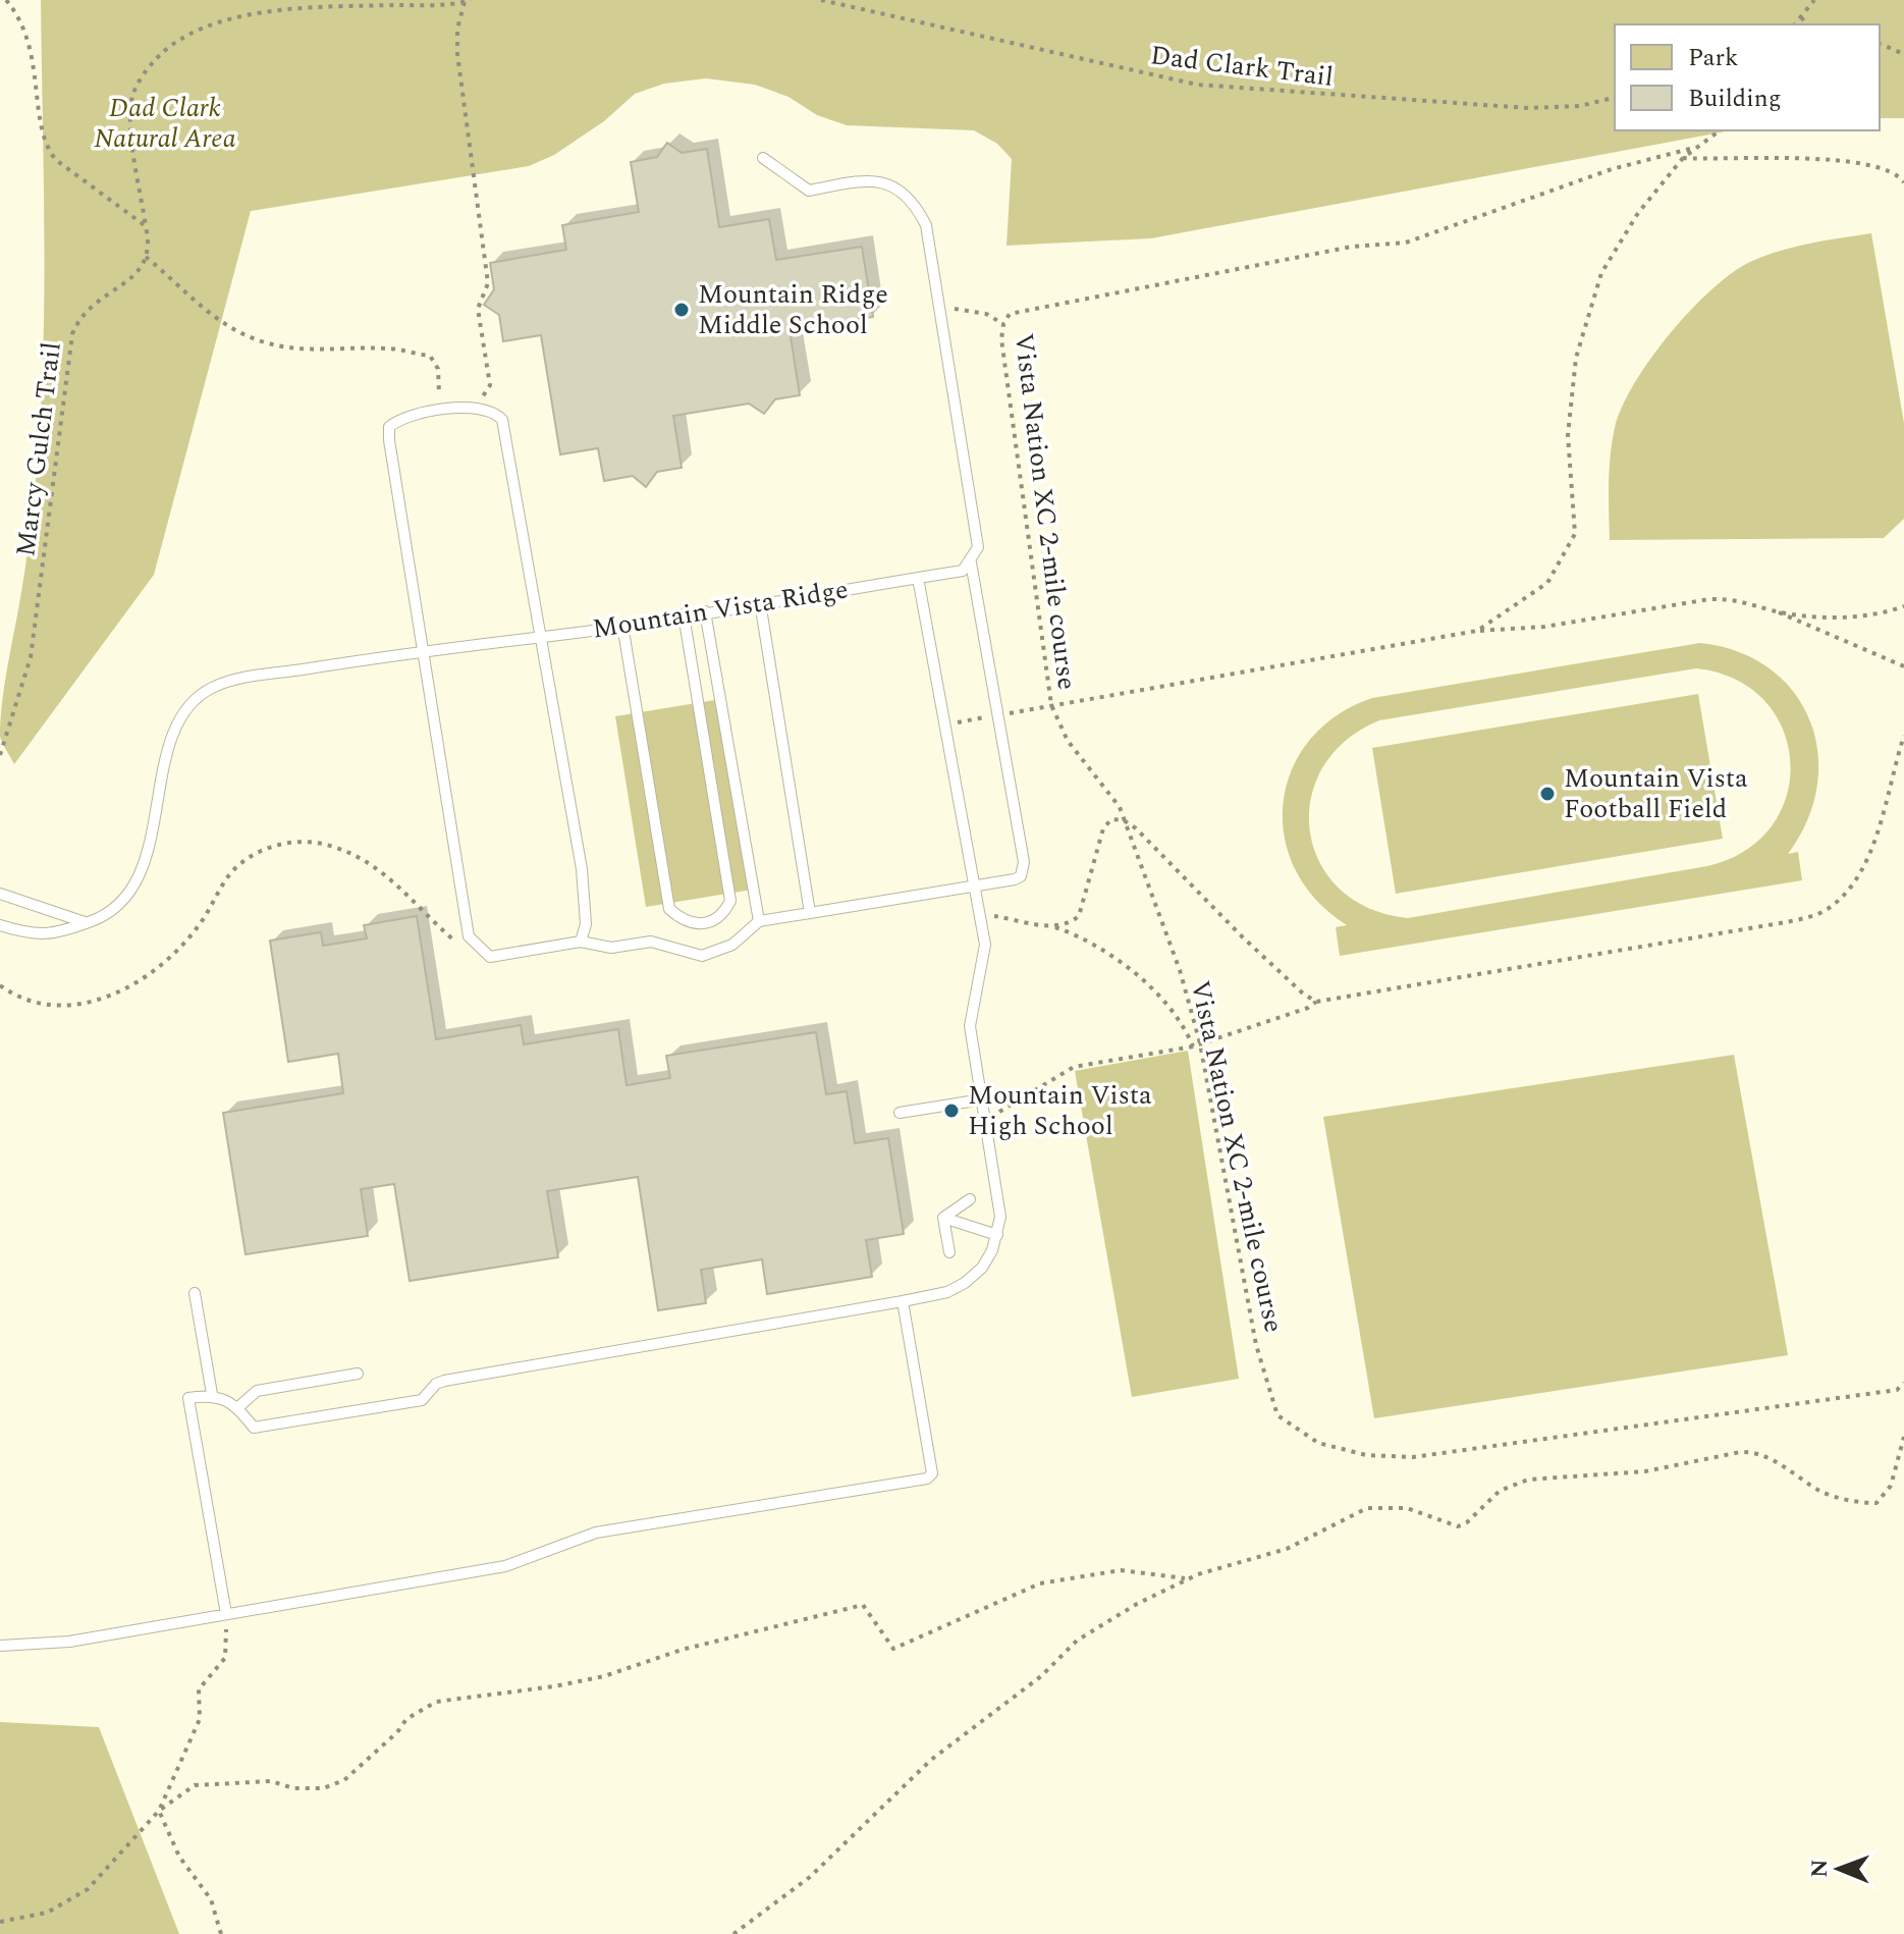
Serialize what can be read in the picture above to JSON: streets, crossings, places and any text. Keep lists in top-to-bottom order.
{
  "streets": {
    "lane": ["Mountain Vista Ridge"],
    "path": ["Dad Clark Trail", "Marcy Gulch Trail", "Vista Nation XC 2-mile course"]
  },
  "parks": ["Dad Clark Natural Area"],
  "places": ["Mountain Ridge Middle School", "Mountain Vista Football Field", "Mountain Vista High School"],
  "legend": ["Park", "Building"],
  "north": "left"
}
